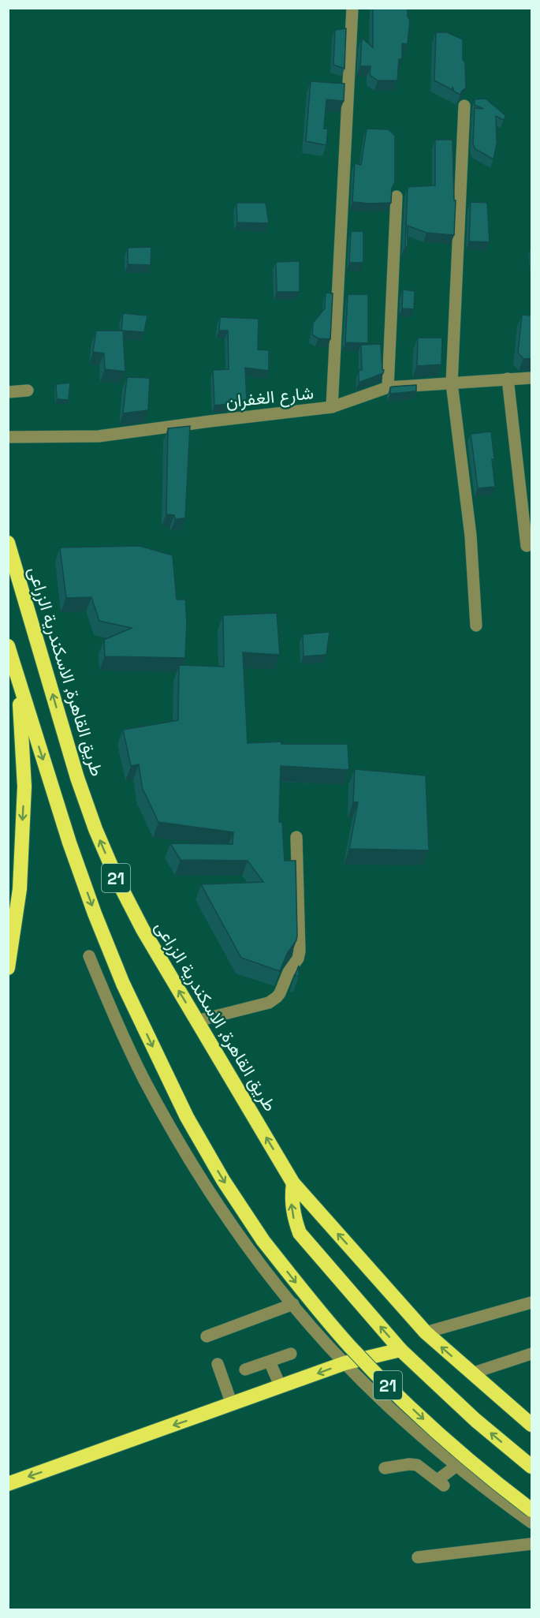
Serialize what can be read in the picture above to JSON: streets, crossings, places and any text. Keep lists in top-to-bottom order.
{
  "streets": {
    "highway": ["طريق القاهرة, الاسكندرية الزراعى", "21"],
    "street": ["شارع الغفران"]
  }
}
